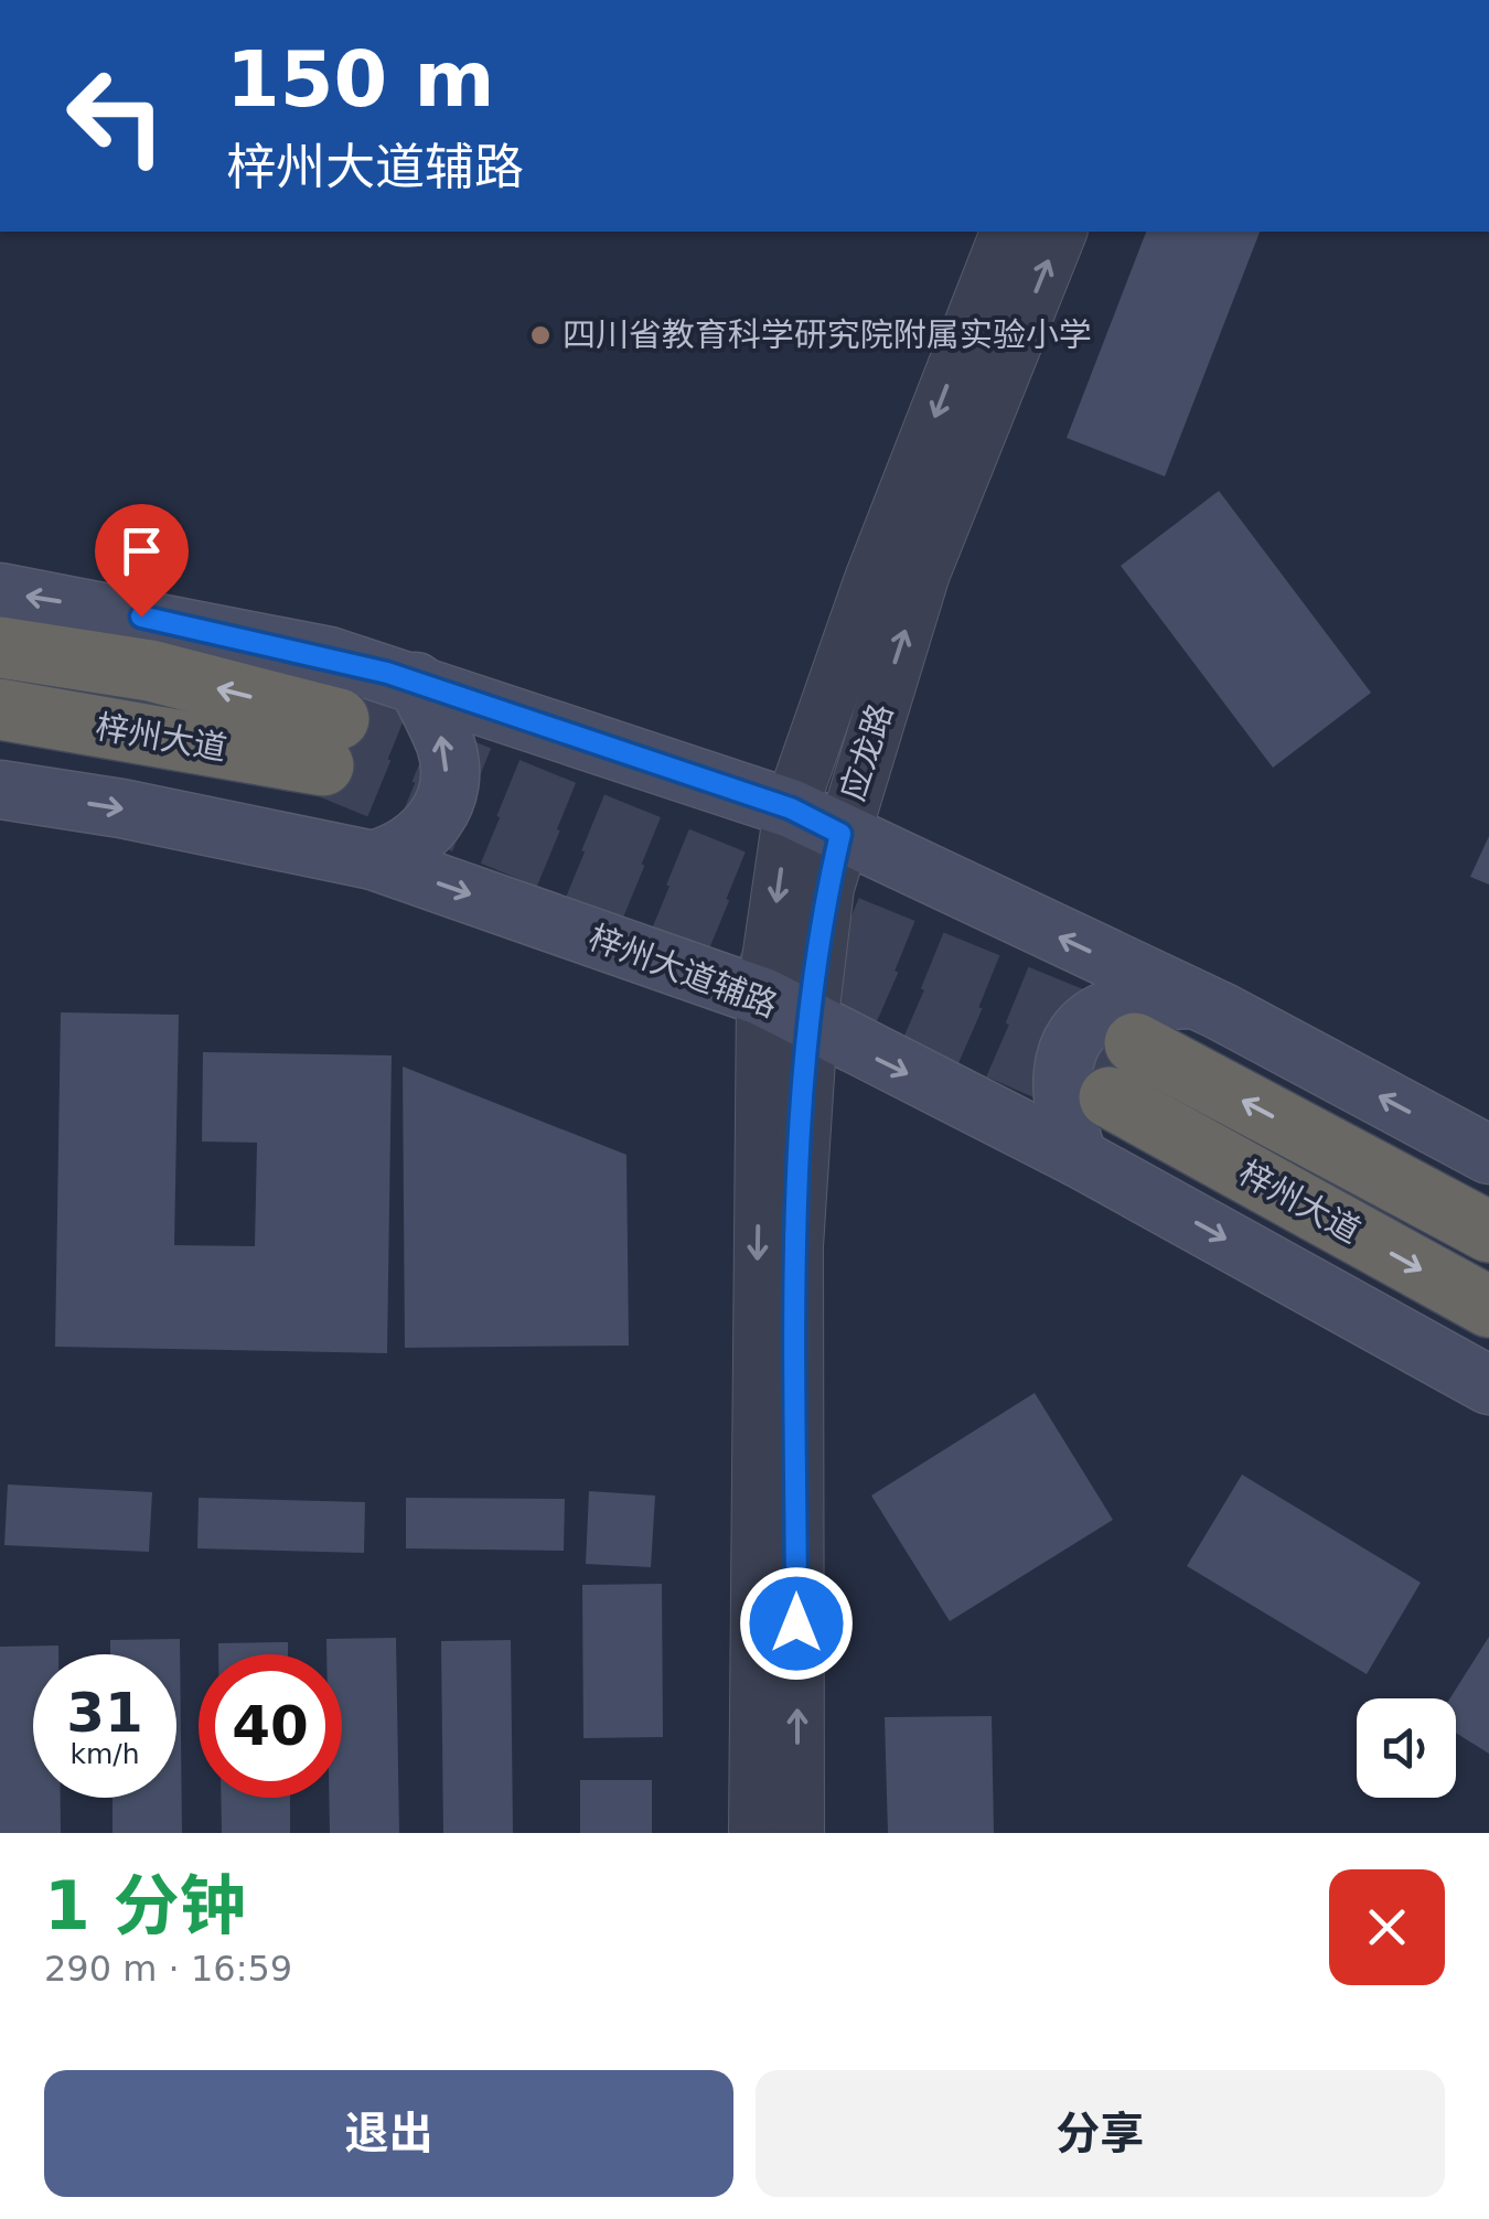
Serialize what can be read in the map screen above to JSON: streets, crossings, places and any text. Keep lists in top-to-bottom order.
{
  "streets": {
    "highway": ["梓州大道"],
    "main road": ["梓州大道辅路"],
    "street": ["应龙路"]
  },
  "crossings": [
    ["应龙路", "梓州大道辅路"]
  ],
  "places": ["四川省教育科学研究院附属实验小学"],
  "page": {
    "turn": ["150 m", "梓州大道辅路"],
    "speed": "31 km/h",
    "limit": "40",
    "heading": ["1 分钟", "290 m · 16:59"],
    "buttons": ["退出", "分享"]
  }
}
